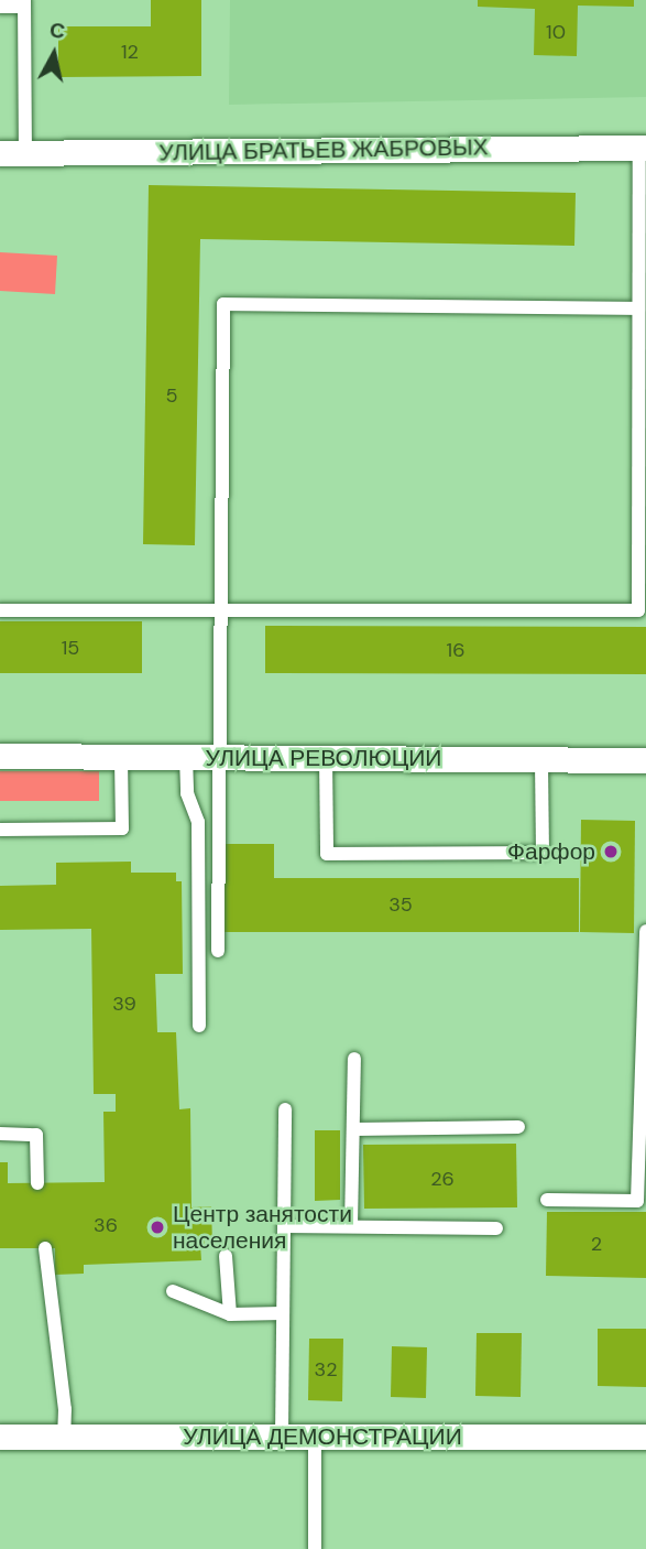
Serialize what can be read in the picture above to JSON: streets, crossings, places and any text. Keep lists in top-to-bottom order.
{
  "streets": {
    "street": ["УЛИЦА БРАТЬЕВ ЖАБРОВЫХ", "УЛИЦА РЕВОЛЮЦИИ", "УЛИЦА ДЕМОНСТРАЦИИ"]
  },
  "places": ["Фарфор", "Центр занятости населения"],
  "house_numbers": [
    "10",
    "12",
    "5",
    "15",
    "16",
    "35",
    "39",
    "26",
    "36",
    "2",
    "32"
  ],
  "north": "top"
}
